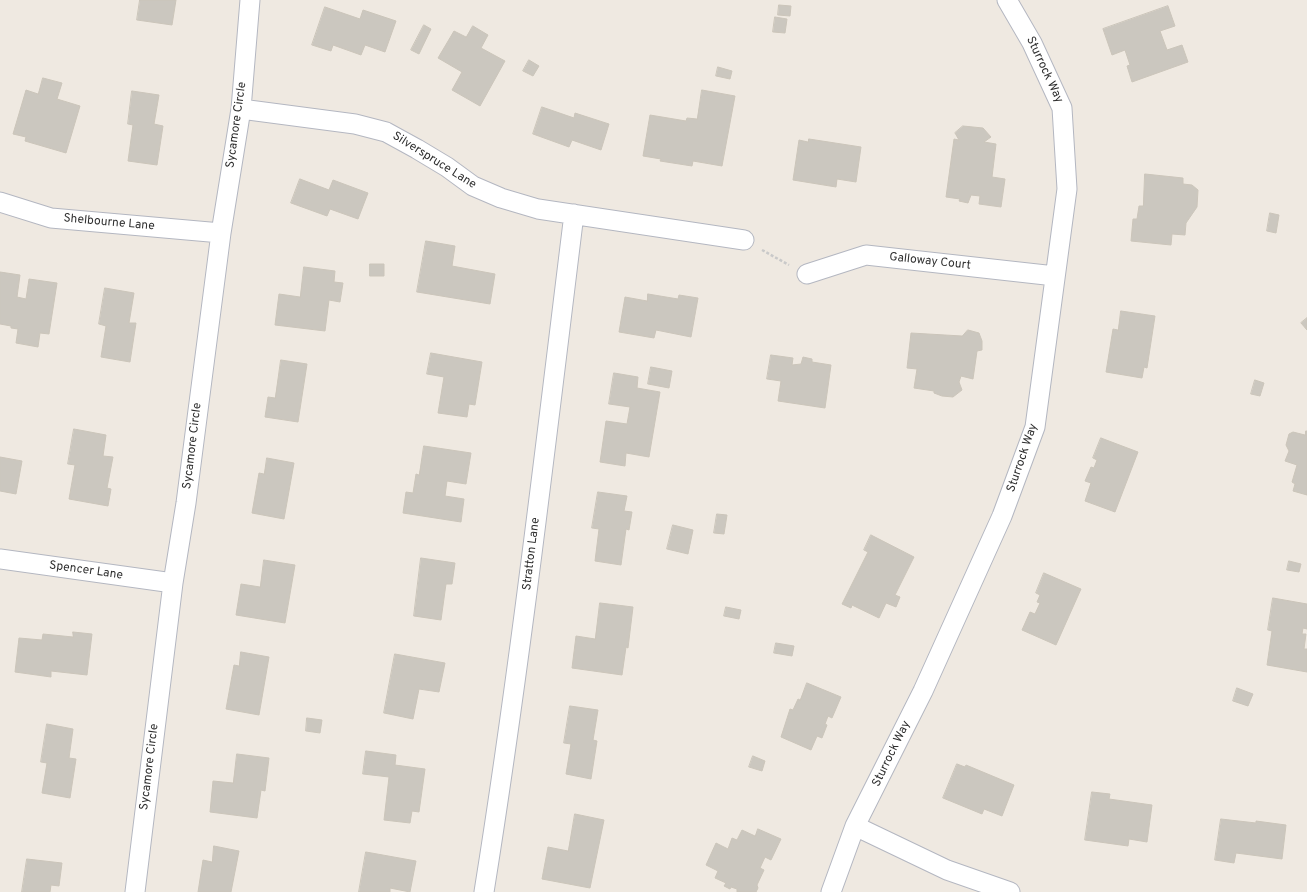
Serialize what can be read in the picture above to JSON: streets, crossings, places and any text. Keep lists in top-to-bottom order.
{
  "streets": {
    "street": [
      "Sturrock Way",
      "Sycamore Circle",
      "Silverspruce Lane",
      "Shelbourne Lane",
      "Galloway Court",
      "Stratton Lane",
      "Spencer Lane"
    ]
  },
  "crossings": [
    ["Sturrock Way", "Galloway Court"],
    ["Sycamore Circle", "Silverspruce Lane"],
    ["Sycamore Circle", "Shelbourne Lane"],
    ["Sycamore Circle", "Spencer Lane"],
    ["Silverspruce Lane", "Stratton Lane"]
  ]
}
